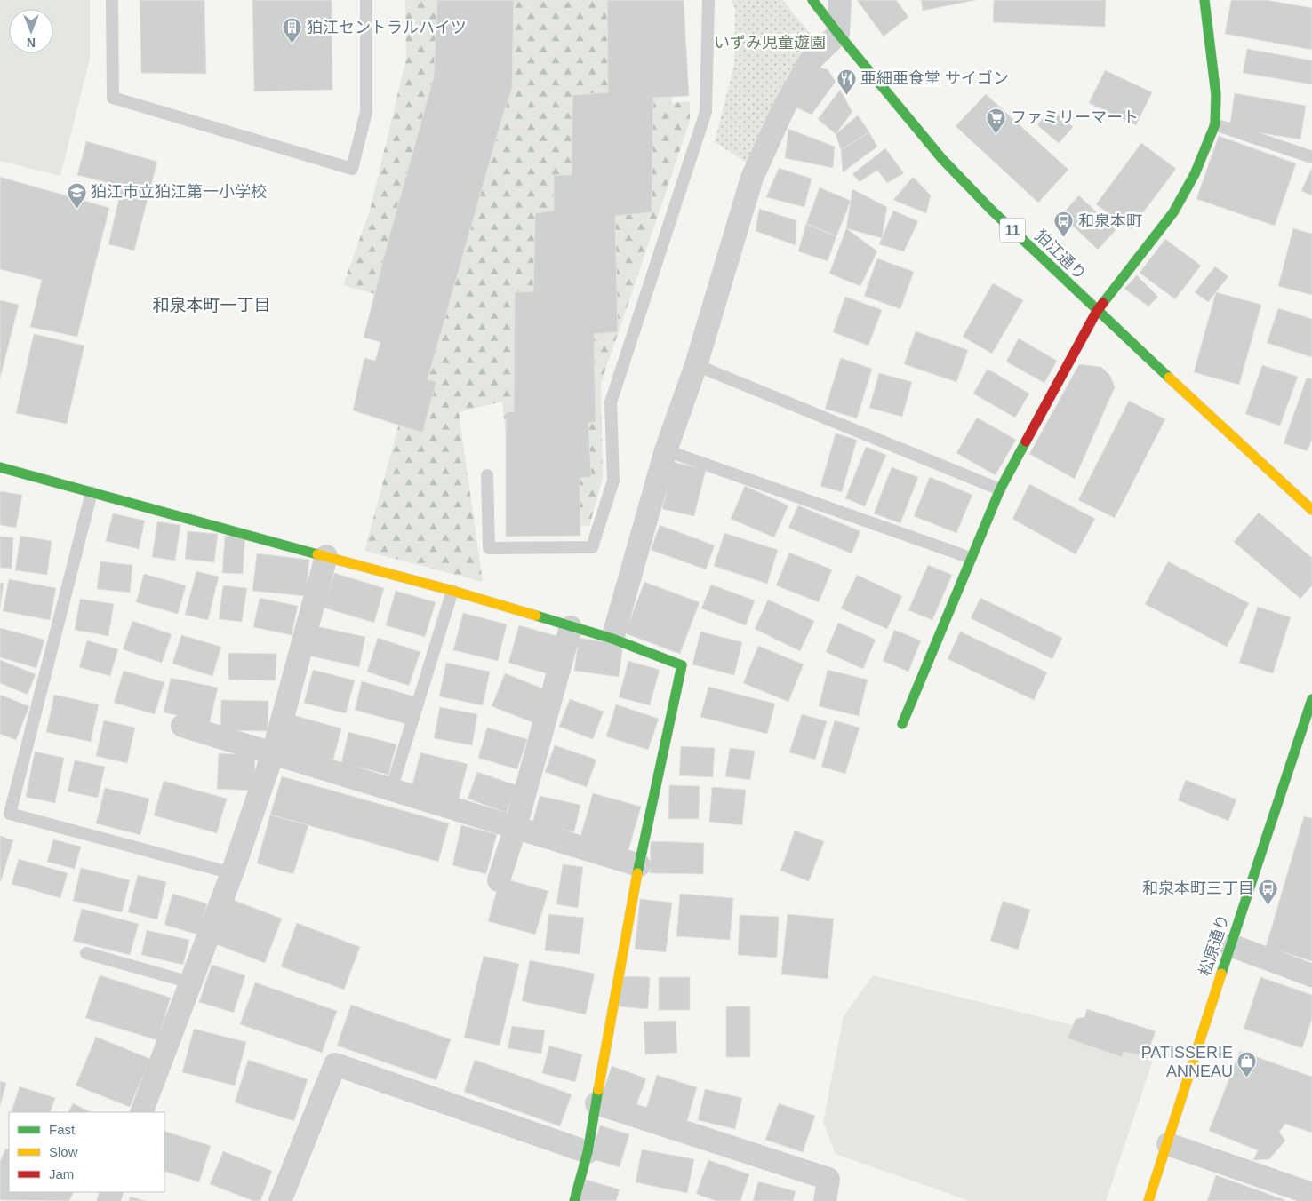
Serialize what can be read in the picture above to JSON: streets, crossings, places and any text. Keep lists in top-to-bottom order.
{
  "streets": {
    "street": ["11", "狛江通り", "松原通り"]
  },
  "districts": ["和泉本町一丁目"],
  "parks": ["いずみ児童遊園"],
  "places": {
    "building": ["狛江セントラルハイツ"],
    "restaurant": ["亜細亜食堂 サイゴン"],
    "supermarket": ["ファミリーマート"],
    "school or university": ["狛江市立狛江第一小学校"],
    "bus stop": ["和泉本町", "和泉本町三丁目"],
    "shop": ["PATISSERIE ANNEAU"]
  },
  "legend": ["Fast", "Slow", "Jam"],
  "north": "bottom"
}
